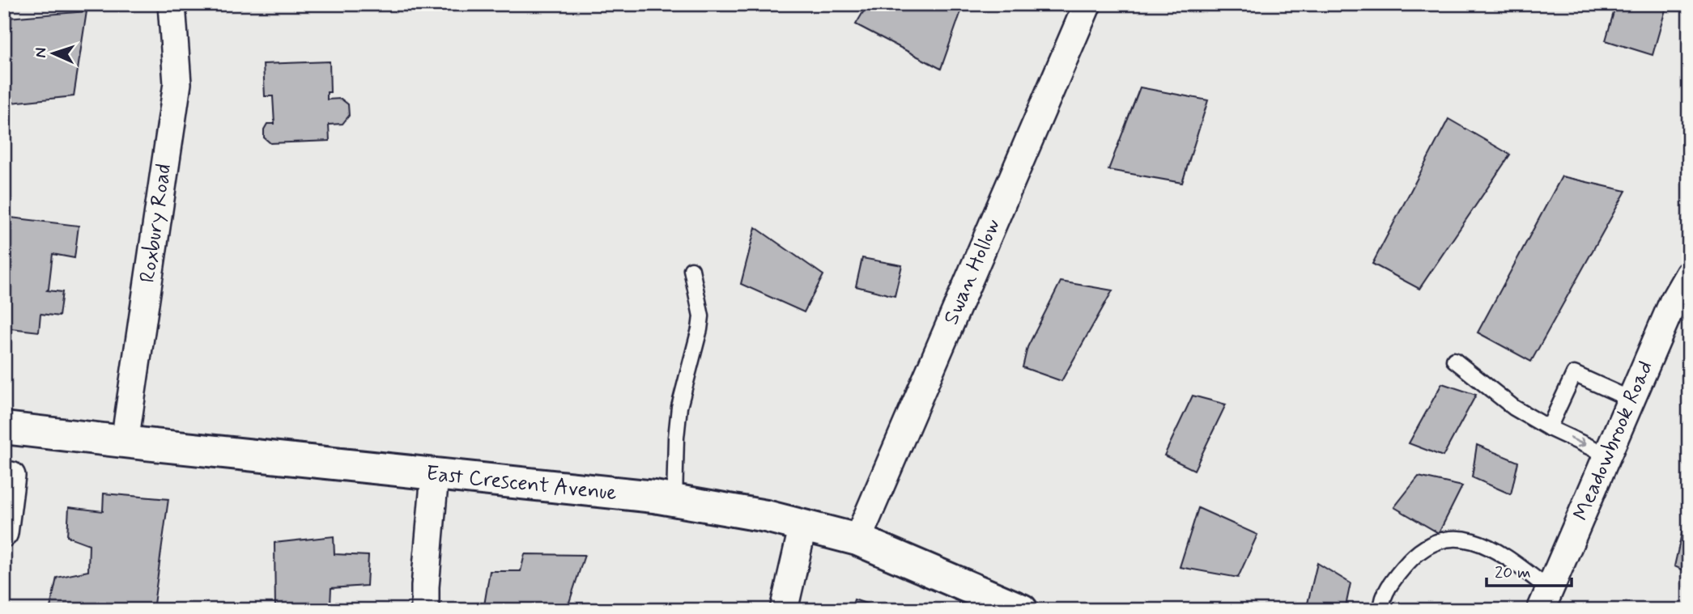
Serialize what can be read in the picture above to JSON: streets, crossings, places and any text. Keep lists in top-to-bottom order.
{
  "streets": {
    "street": [
      "Roxbury Road",
      "Swan Hollow",
      "Meadowbrook Road",
      "East Crescent Avenue"
    ]
  },
  "crossings": [
    ["Roxbury Road", "East Crescent Avenue"],
    ["Swan Hollow", "East Crescent Avenue"]
  ],
  "scale_bar": "20 m",
  "north": "left"
}
